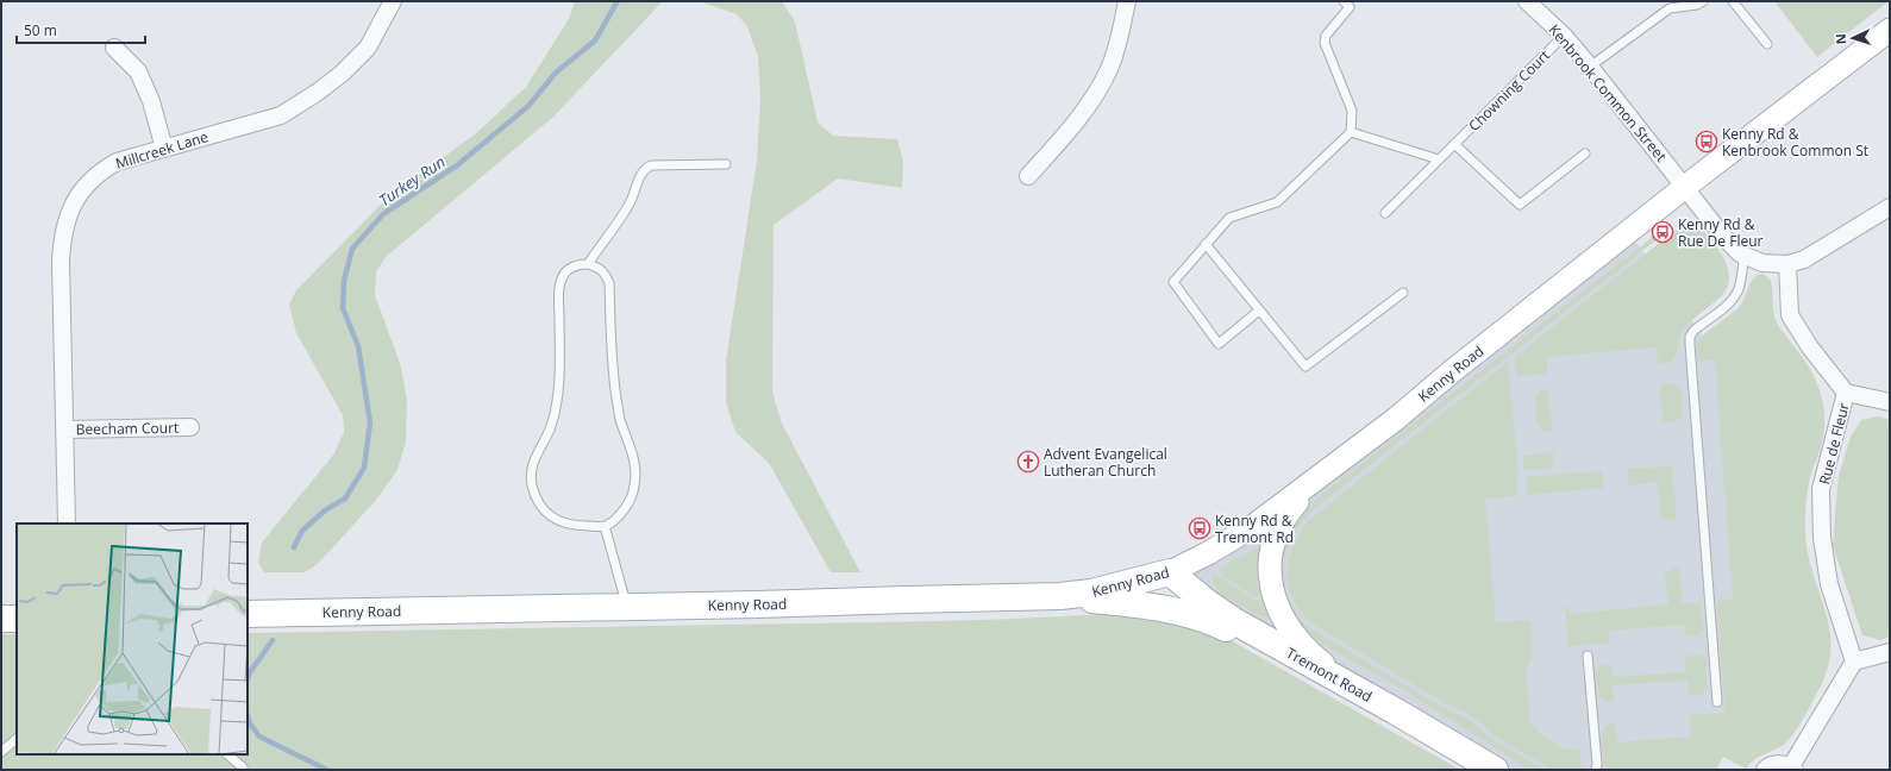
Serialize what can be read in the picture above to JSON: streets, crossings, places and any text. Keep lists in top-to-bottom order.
{
  "streets": {
    "main road": ["Kenny Road", "Tremont Road"],
    "street": [
      "Kenbrook Common Street",
      "Millcreek Lane",
      "Beecham Court",
      "Rue de Fleur"
    ],
    "lane": ["Chowning Court"]
  },
  "crossings": [
    ["Chowning Court", "Kenbrook Common Street"],
    ["Kenbrook Common Street", "Kenny Road"],
    ["Millcreek Lane", "Beecham Court"],
    ["Kenny Road", "Tremont Road"]
  ],
  "water": ["Turkey Run"],
  "places": {
    "bus stop": ["Kenny Rd & Kenbrook Common St", "Kenny Rd & Rue De Fleur", "Kenny Rd & Tremont Rd"],
    "church": ["Advent Evangelical Lutheran Church"]
  },
  "scale_bar": "50 m",
  "north": "left"
}
